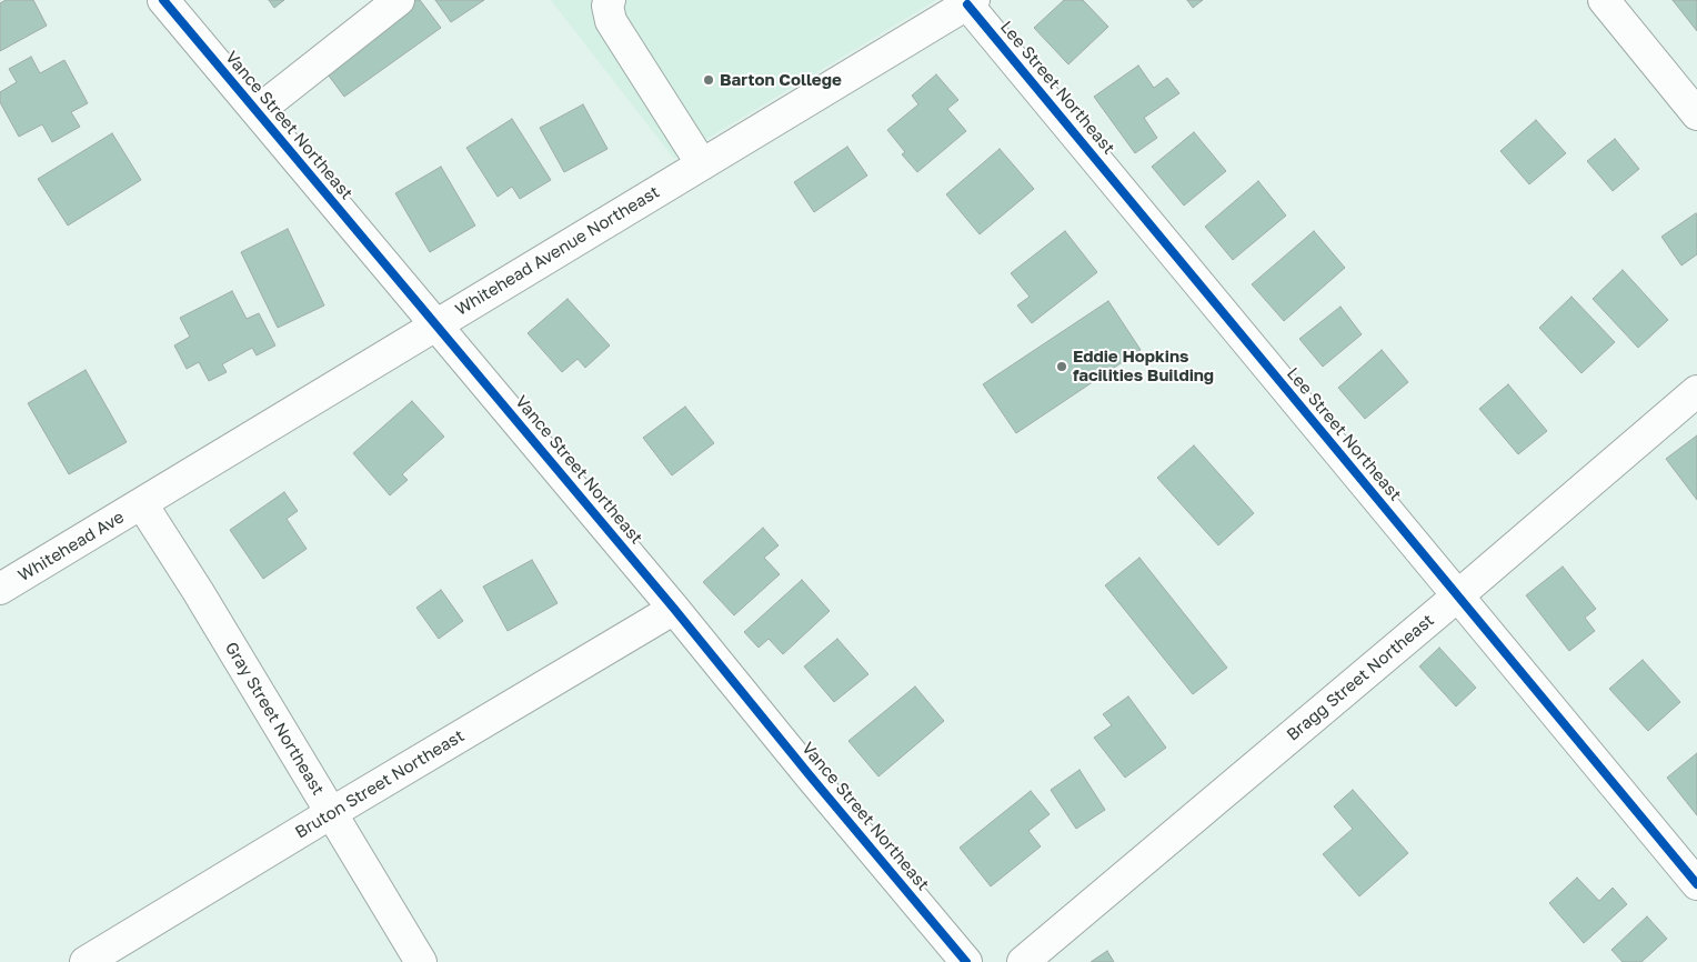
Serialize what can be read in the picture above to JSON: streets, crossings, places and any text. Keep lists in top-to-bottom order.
{
  "streets": {
    "street": [
      "Lee Street Northeast",
      "Vance Street Northeast",
      "Whitehead Avenue Northeast",
      "Whitehead Ave",
      "Bragg Street Northeast",
      "Gray Street Northeast",
      "Bruton Street Northeast"
    ]
  },
  "crossings": [
    ["Lee Street Northeast", "Whitehead Avenue Northeast"],
    ["Lee Street Northeast", "Bragg Street Northeast"],
    ["Vance Street Northeast", "Whitehead Avenue Northeast"],
    ["Vance Street Northeast", "Bruton Street Northeast"],
    ["Whitehead Avenue Northeast", "Whitehead Ave"],
    ["Whitehead Avenue Northeast", "Gray Street Northeast"],
    ["Whitehead Ave", "Gray Street Northeast"],
    ["Gray Street Northeast", "Bruton Street Northeast"]
  ],
  "places": ["Barton College", "Eddie Hopkins facilities Building"]
}
